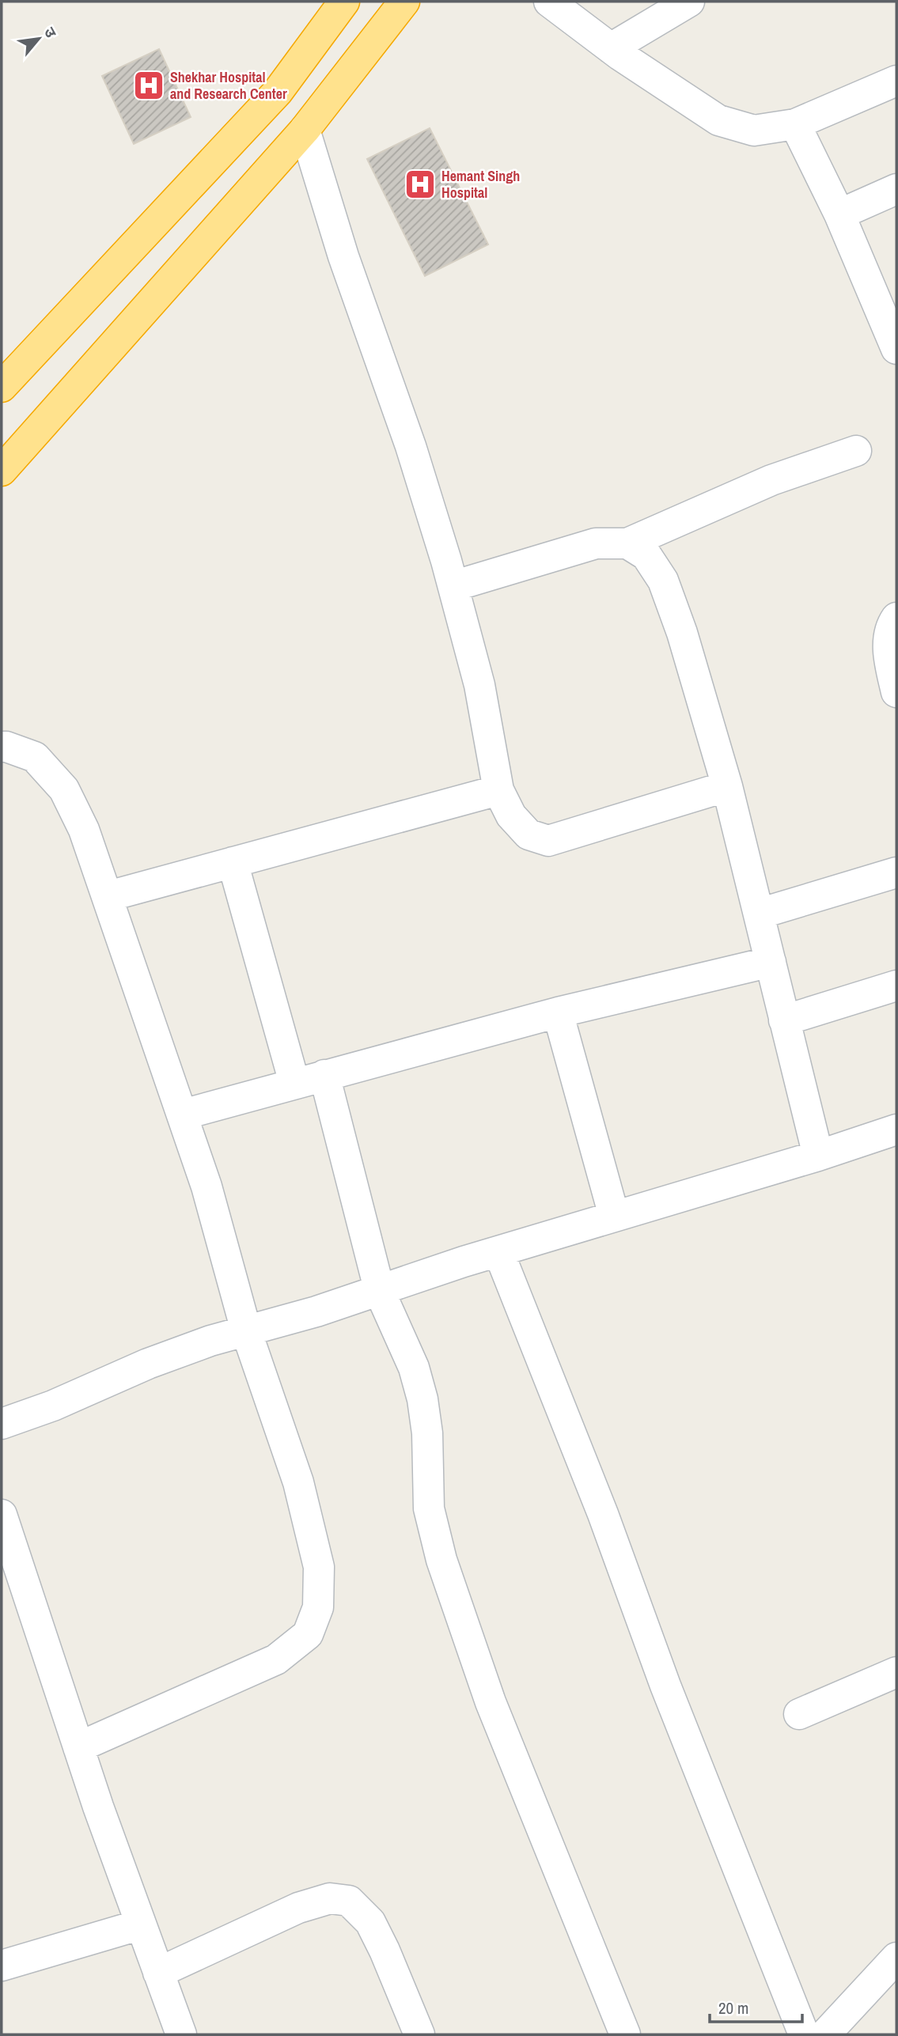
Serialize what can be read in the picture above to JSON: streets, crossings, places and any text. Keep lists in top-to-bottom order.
{
  "places": {
    "hospital": ["Shekhar Hospital and Research Center", "Hemant Singh Hospital"]
  },
  "scale_bar": "20 m",
  "north": "top right"
}
